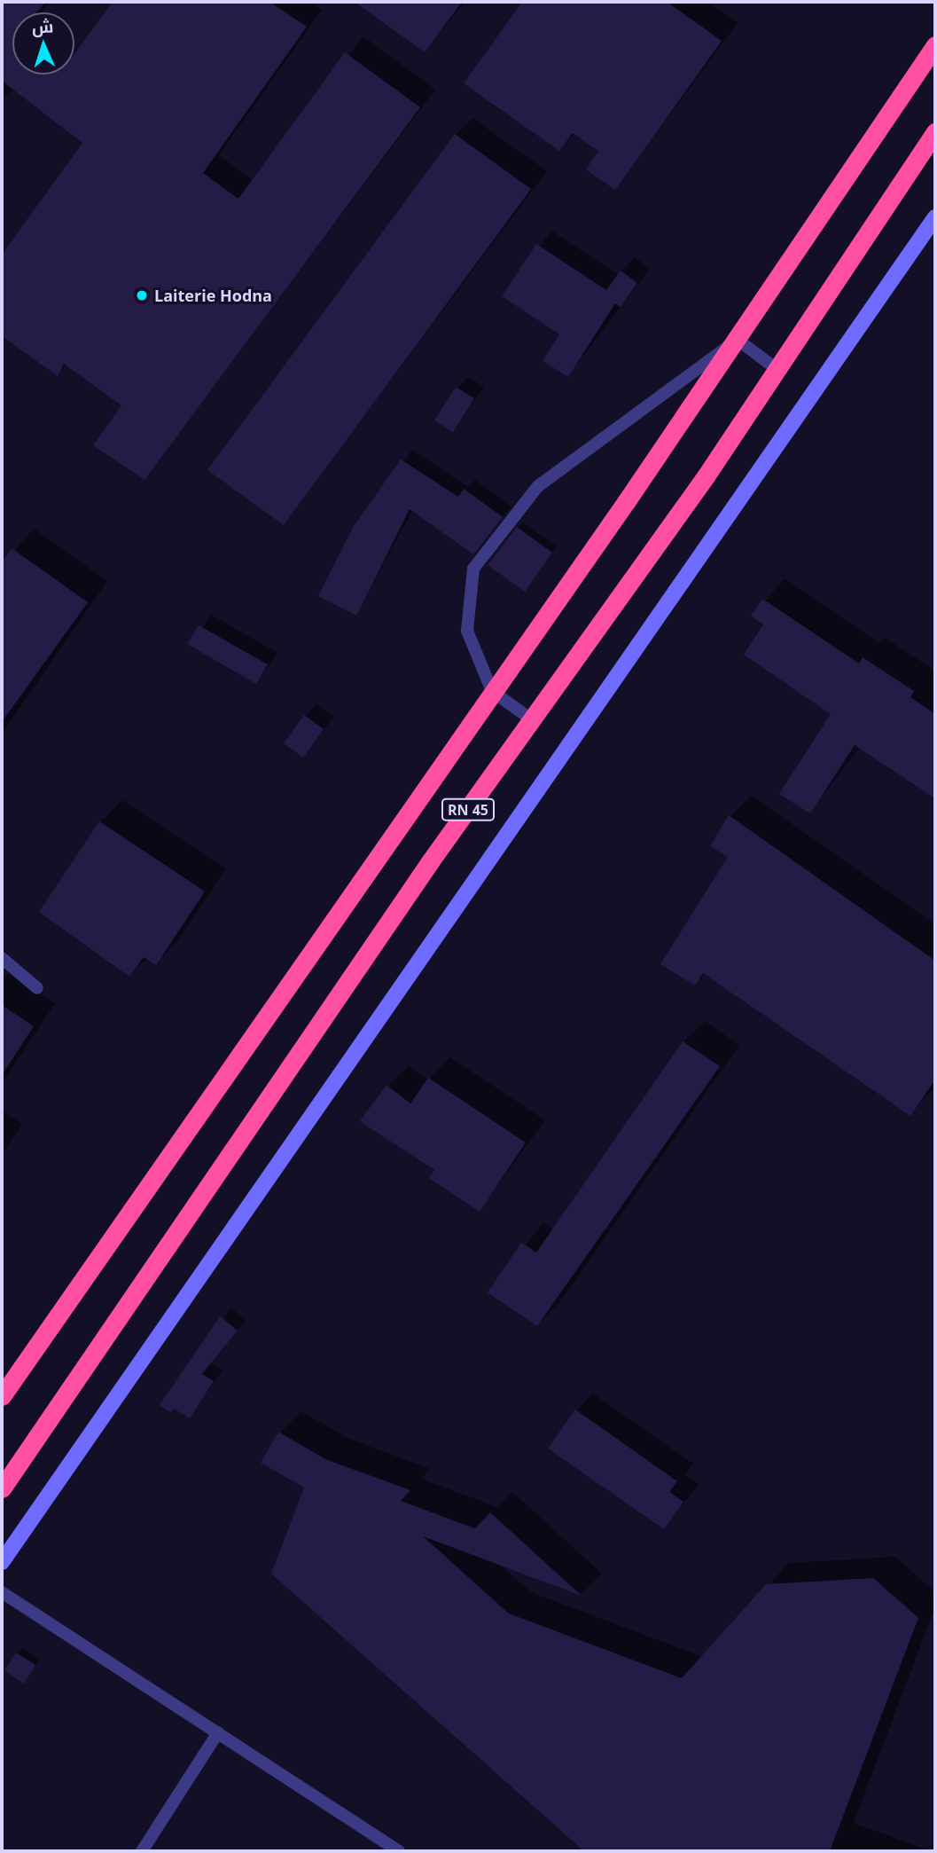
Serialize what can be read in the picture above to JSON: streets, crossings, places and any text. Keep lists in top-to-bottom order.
{
  "streets": {
    "highway": ["RN 45"]
  },
  "places": ["Laiterie Hodna"],
  "north": "top"
}
